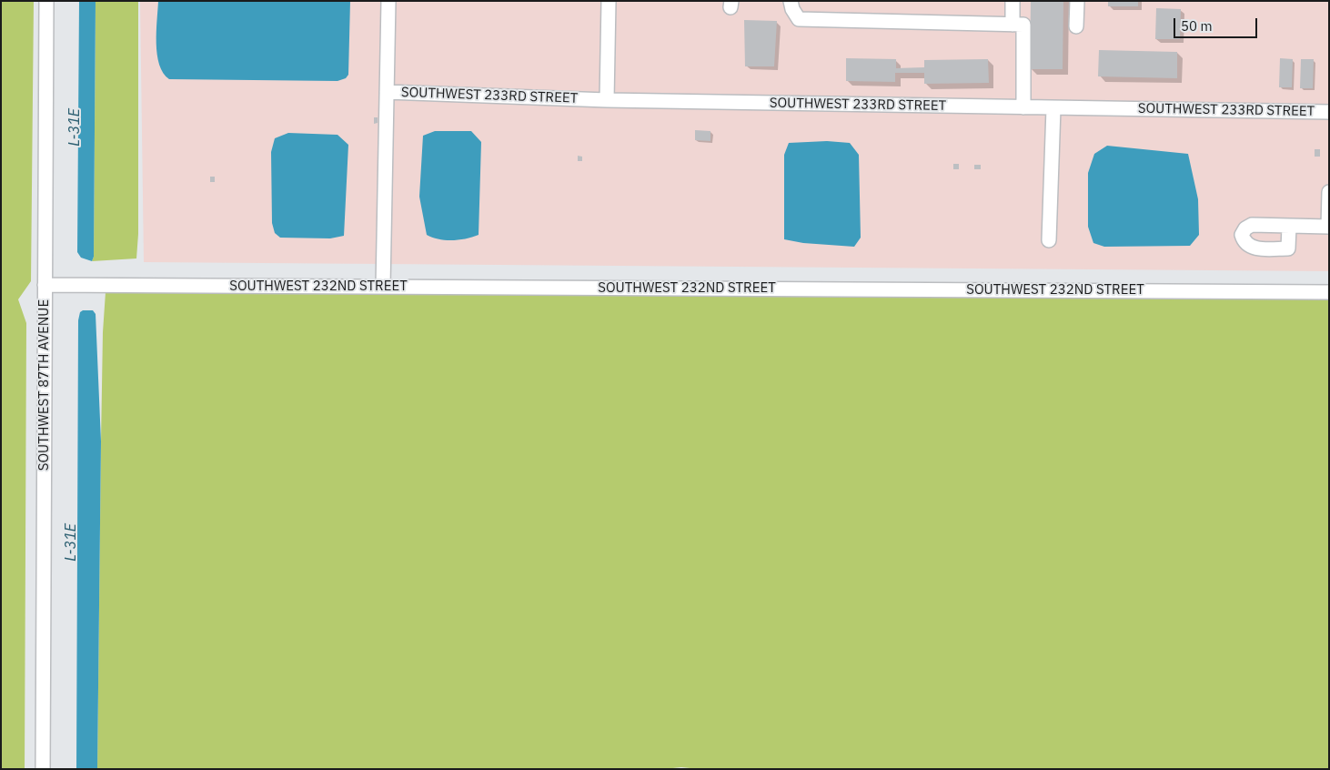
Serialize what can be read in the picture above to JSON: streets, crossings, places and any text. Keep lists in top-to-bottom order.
{
  "streets": {
    "street": ["SOUTHWEST 233RD STREET", "SOUTHWEST 232ND STREET", "SOUTHWEST 87TH AVENUE"]
  },
  "crossings": [
    ["SOUTHWEST 232ND STREET", "SOUTHWEST 87TH AVENUE"]
  ],
  "water": ["L-31E"],
  "scale_bar": "50 m"
}
